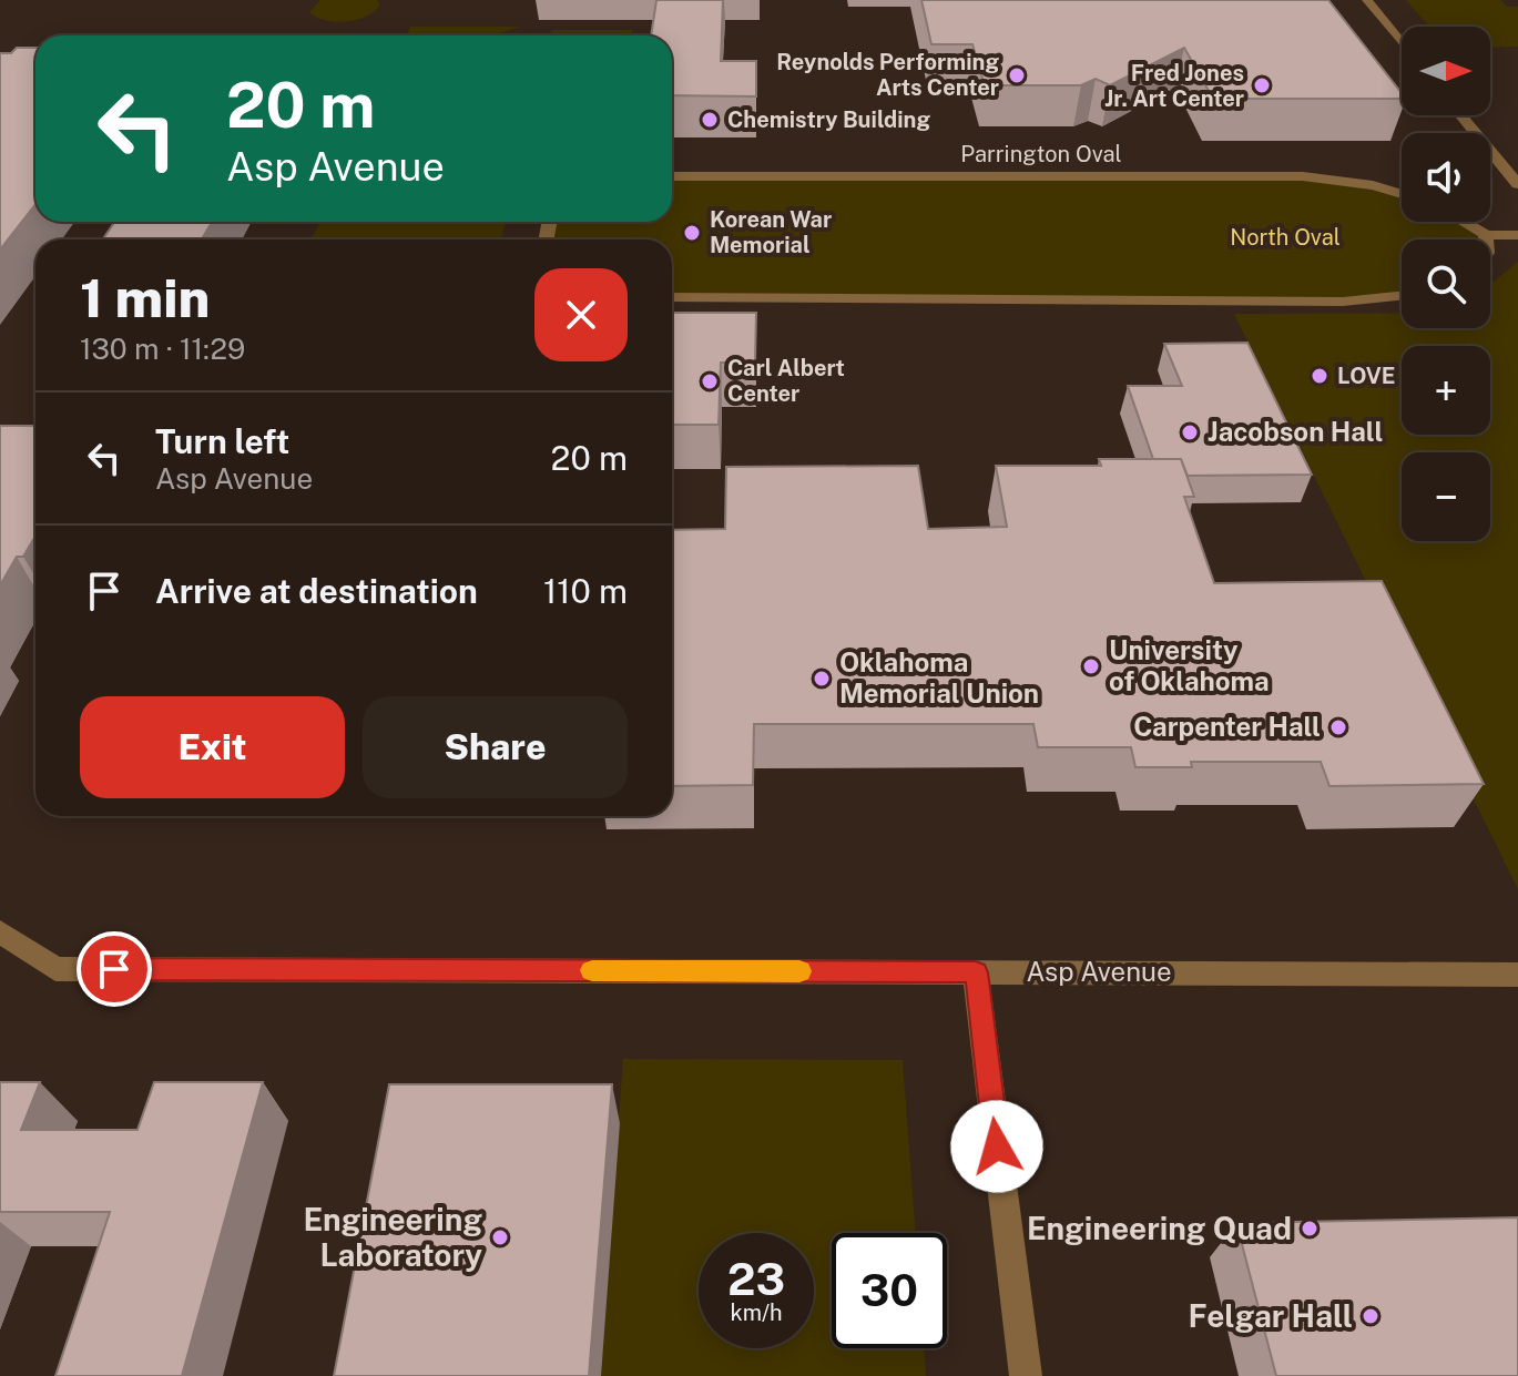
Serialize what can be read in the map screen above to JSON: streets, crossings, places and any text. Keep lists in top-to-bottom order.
{
  "streets": {
    "street": ["Parrington Oval", "Asp Avenue"]
  },
  "parks": ["North Oval"],
  "places": [
    "Reynolds Performing Arts Center",
    "Fred Jones Jr. Art Center",
    "Chemistry Building",
    "Korean War Memorial",
    "LOVE",
    "Carl Albert Center",
    "Jacobson Hall",
    "University of Oklahoma",
    "Oklahoma Memorial Union",
    "Carpenter Hall",
    "Engineering Quad",
    "Engineering Laboratory",
    "Felgar Hall"
  ],
  "north": "right",
  "page": {
    "map_buttons": ["+", "−"],
    "turn": ["20 m", "Asp Avenue"],
    "heading": ["1 min", "130 m · 11:29"],
    "list": [
      {
        "name": "Turn left",
        "note": "Asp Avenue",
        "value": "20 m"
      },
      {
        "name": "Arrive at destination",
        "value": "110 m"
      }
    ],
    "buttons": ["Exit", "Share"],
    "speed": "23 km/h",
    "limit": "30"
  }
}
